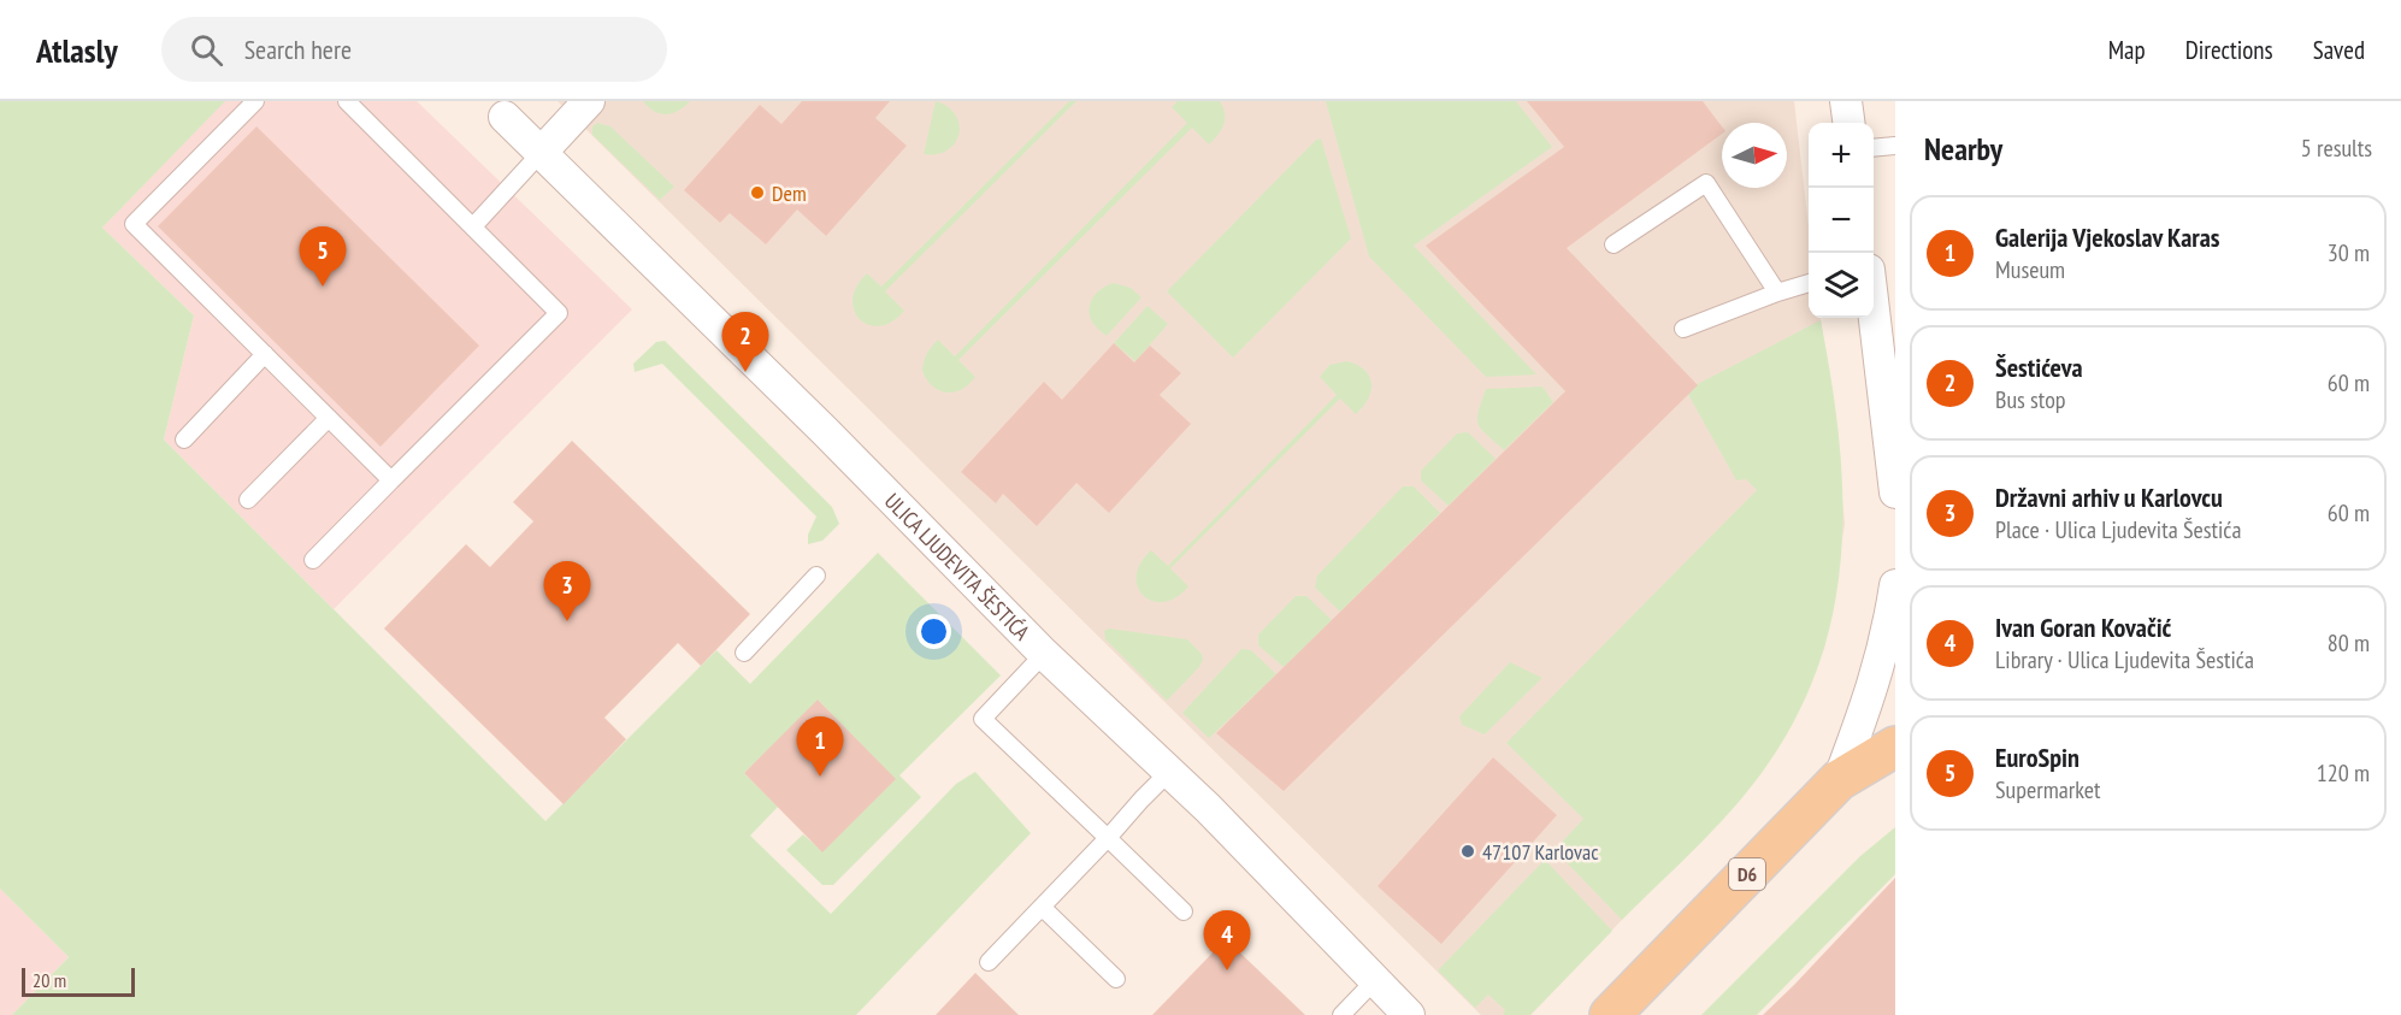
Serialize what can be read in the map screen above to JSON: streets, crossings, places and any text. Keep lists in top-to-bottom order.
{
  "streets": {
    "main road": ["D6"],
    "street": ["ULICA LJUDEVITA ŠESTIĆA"]
  },
  "places": ["Dem", "47107 Karlovac"],
  "scale_bar": "20 m",
  "north": "right",
  "page": {
    "header": "Atlasly",
    "search": "Search here",
    "nav": ["Map", "Directions", "Saved"],
    "heading": ["Nearby", "5 results"],
    "map_buttons": ["+", "−"],
    "list": [
      {
        "mark": "1",
        "name": "Galerija Vjekoslav Karas",
        "note": "Museum",
        "value": "30 m"
      },
      {
        "mark": "2",
        "name": "Šestićeva",
        "note": "Bus stop",
        "value": "60 m"
      },
      {
        "mark": "3",
        "name": "Državni arhiv u Karlovcu",
        "note": "Place · Ulica Ljudevita Šestića",
        "value": "60 m"
      },
      {
        "mark": "4",
        "name": "Ivan Goran Kovačić",
        "note": "Library · Ulica Ljudevita Šestića",
        "value": "80 m"
      },
      {
        "mark": "5",
        "name": "EuroSpin",
        "note": "Supermarket",
        "value": "120 m"
      }
    ],
    "pins": [
      "5",
      "2",
      "3",
      "1",
      "4"
    ],
    "scale": "20 m"
  }
}
